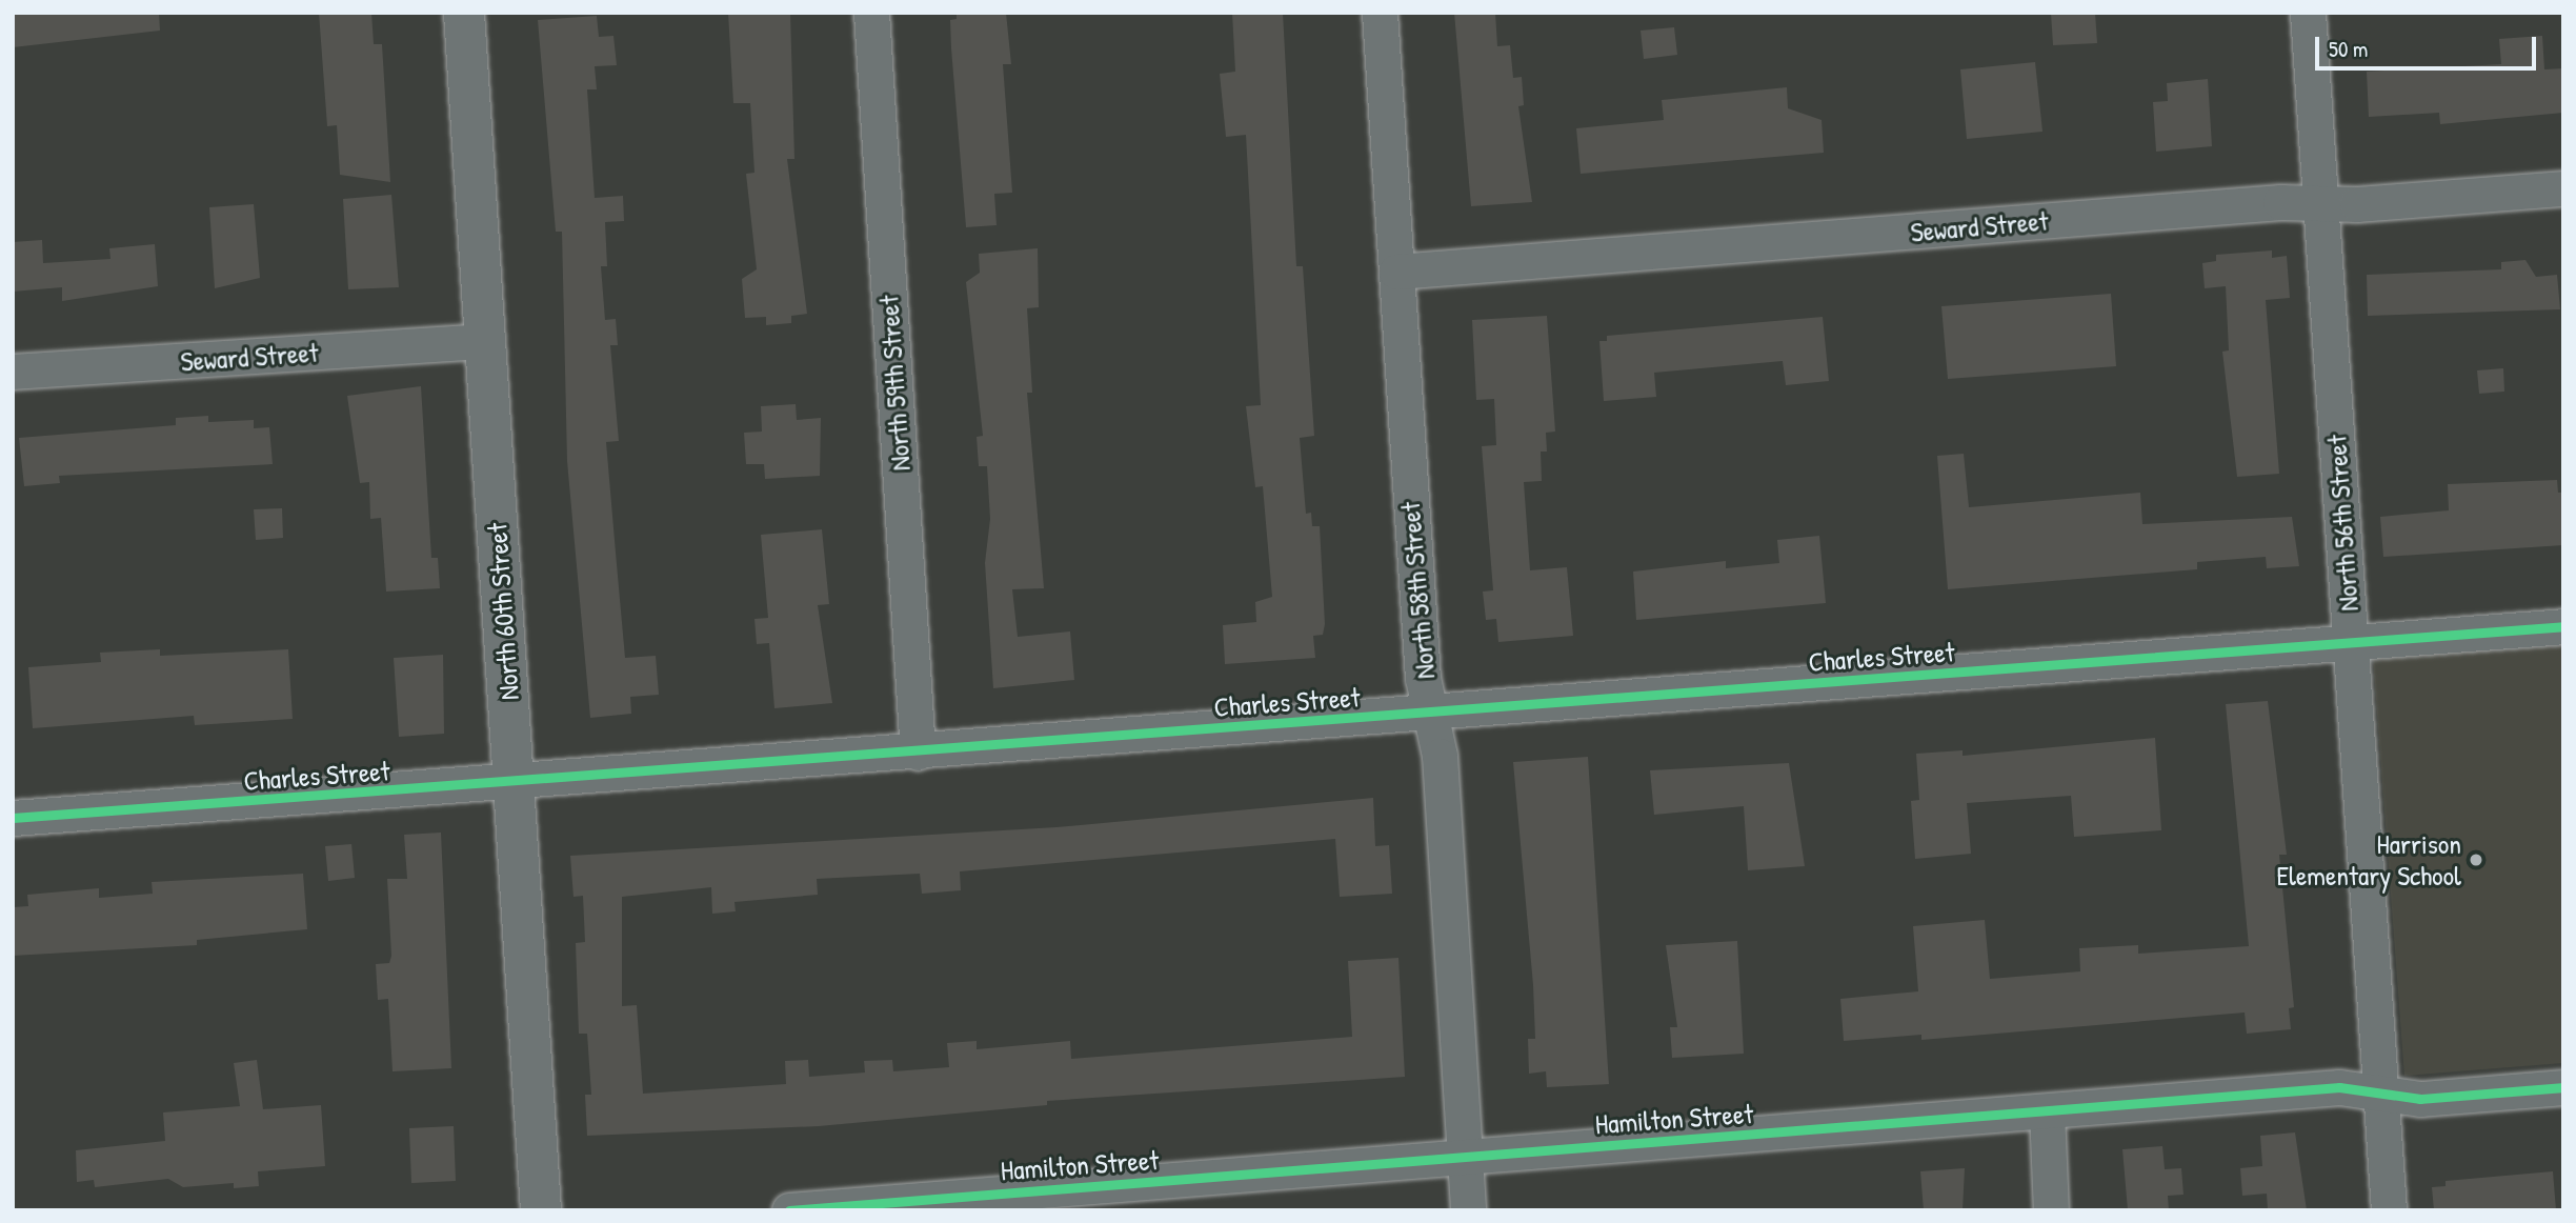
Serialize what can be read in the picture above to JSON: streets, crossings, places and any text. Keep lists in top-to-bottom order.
{
  "streets": {
    "street": [
      "Seward Street",
      "North 59th Street",
      "North 56th Street",
      "North 58th Street",
      "North 60th Street",
      "Charles Street",
      "Hamilton Street"
    ]
  },
  "crossings": [
    ["Seward Street", "North 56th Street"],
    ["Seward Street", "North 58th Street"],
    ["Seward Street", "North 60th Street"],
    ["North 59th Street", "Charles Street"],
    ["North 56th Street", "Charles Street"],
    ["North 56th Street", "Hamilton Street"],
    ["North 58th Street", "Charles Street"],
    ["North 58th Street", "Hamilton Street"],
    ["North 60th Street", "Charles Street"]
  ],
  "places": ["Harrison Elementary School"],
  "scale_bar": "50 m"
}
